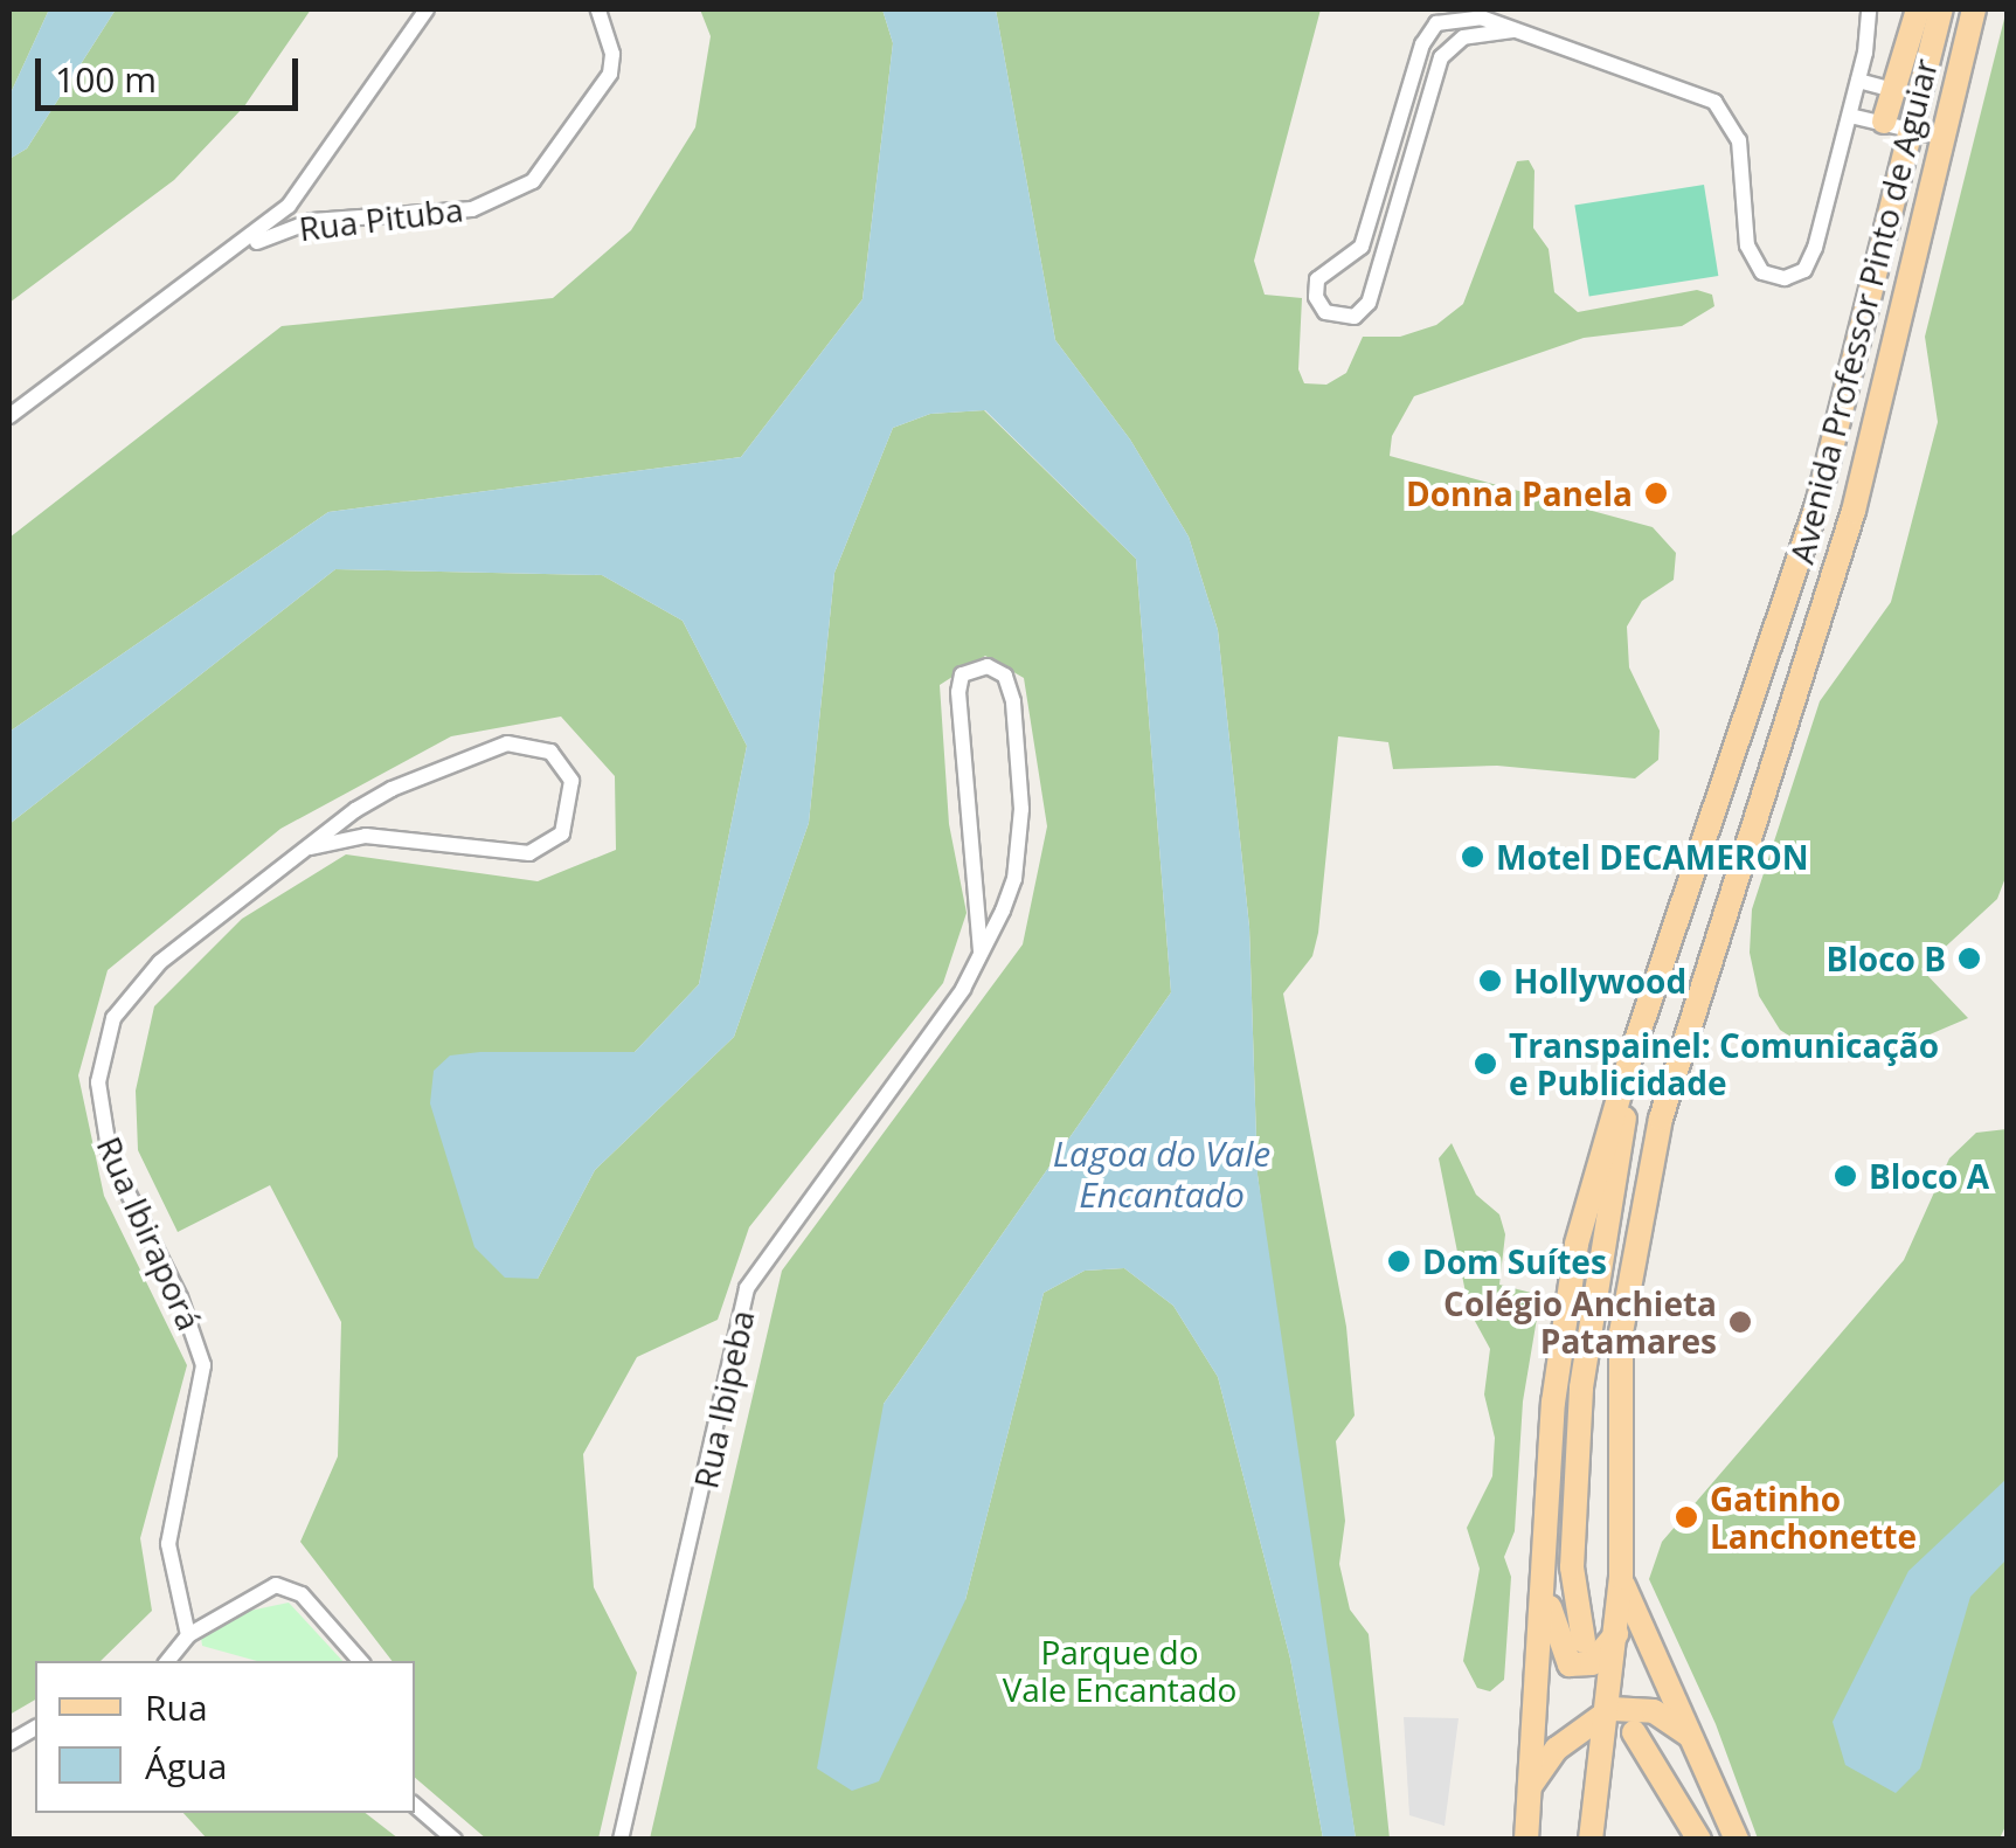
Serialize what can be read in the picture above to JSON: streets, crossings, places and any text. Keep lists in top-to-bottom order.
{
  "streets": {
    "main road": ["Avenida Professor Pinto de Aguiar"],
    "street": ["Rua Pituba", "Rua Ibiraporá", "Rua Ibipeba"]
  },
  "water": ["Lagoa do Vale Encantado"],
  "parks": ["Parque do Vale Encantado"],
  "places": [
    "Donna Panela",
    "Motel DECAMERON",
    "Bloco B",
    "Hollywood",
    "Transpainel: Comunicação e Publicidade",
    "Bloco A",
    "Dom Suítes",
    "Colégio Anchieta Patamares",
    "Gatinho Lanchonette"
  ],
  "legend": ["Rua", "Água"],
  "scale_bar": "100 m"
}
